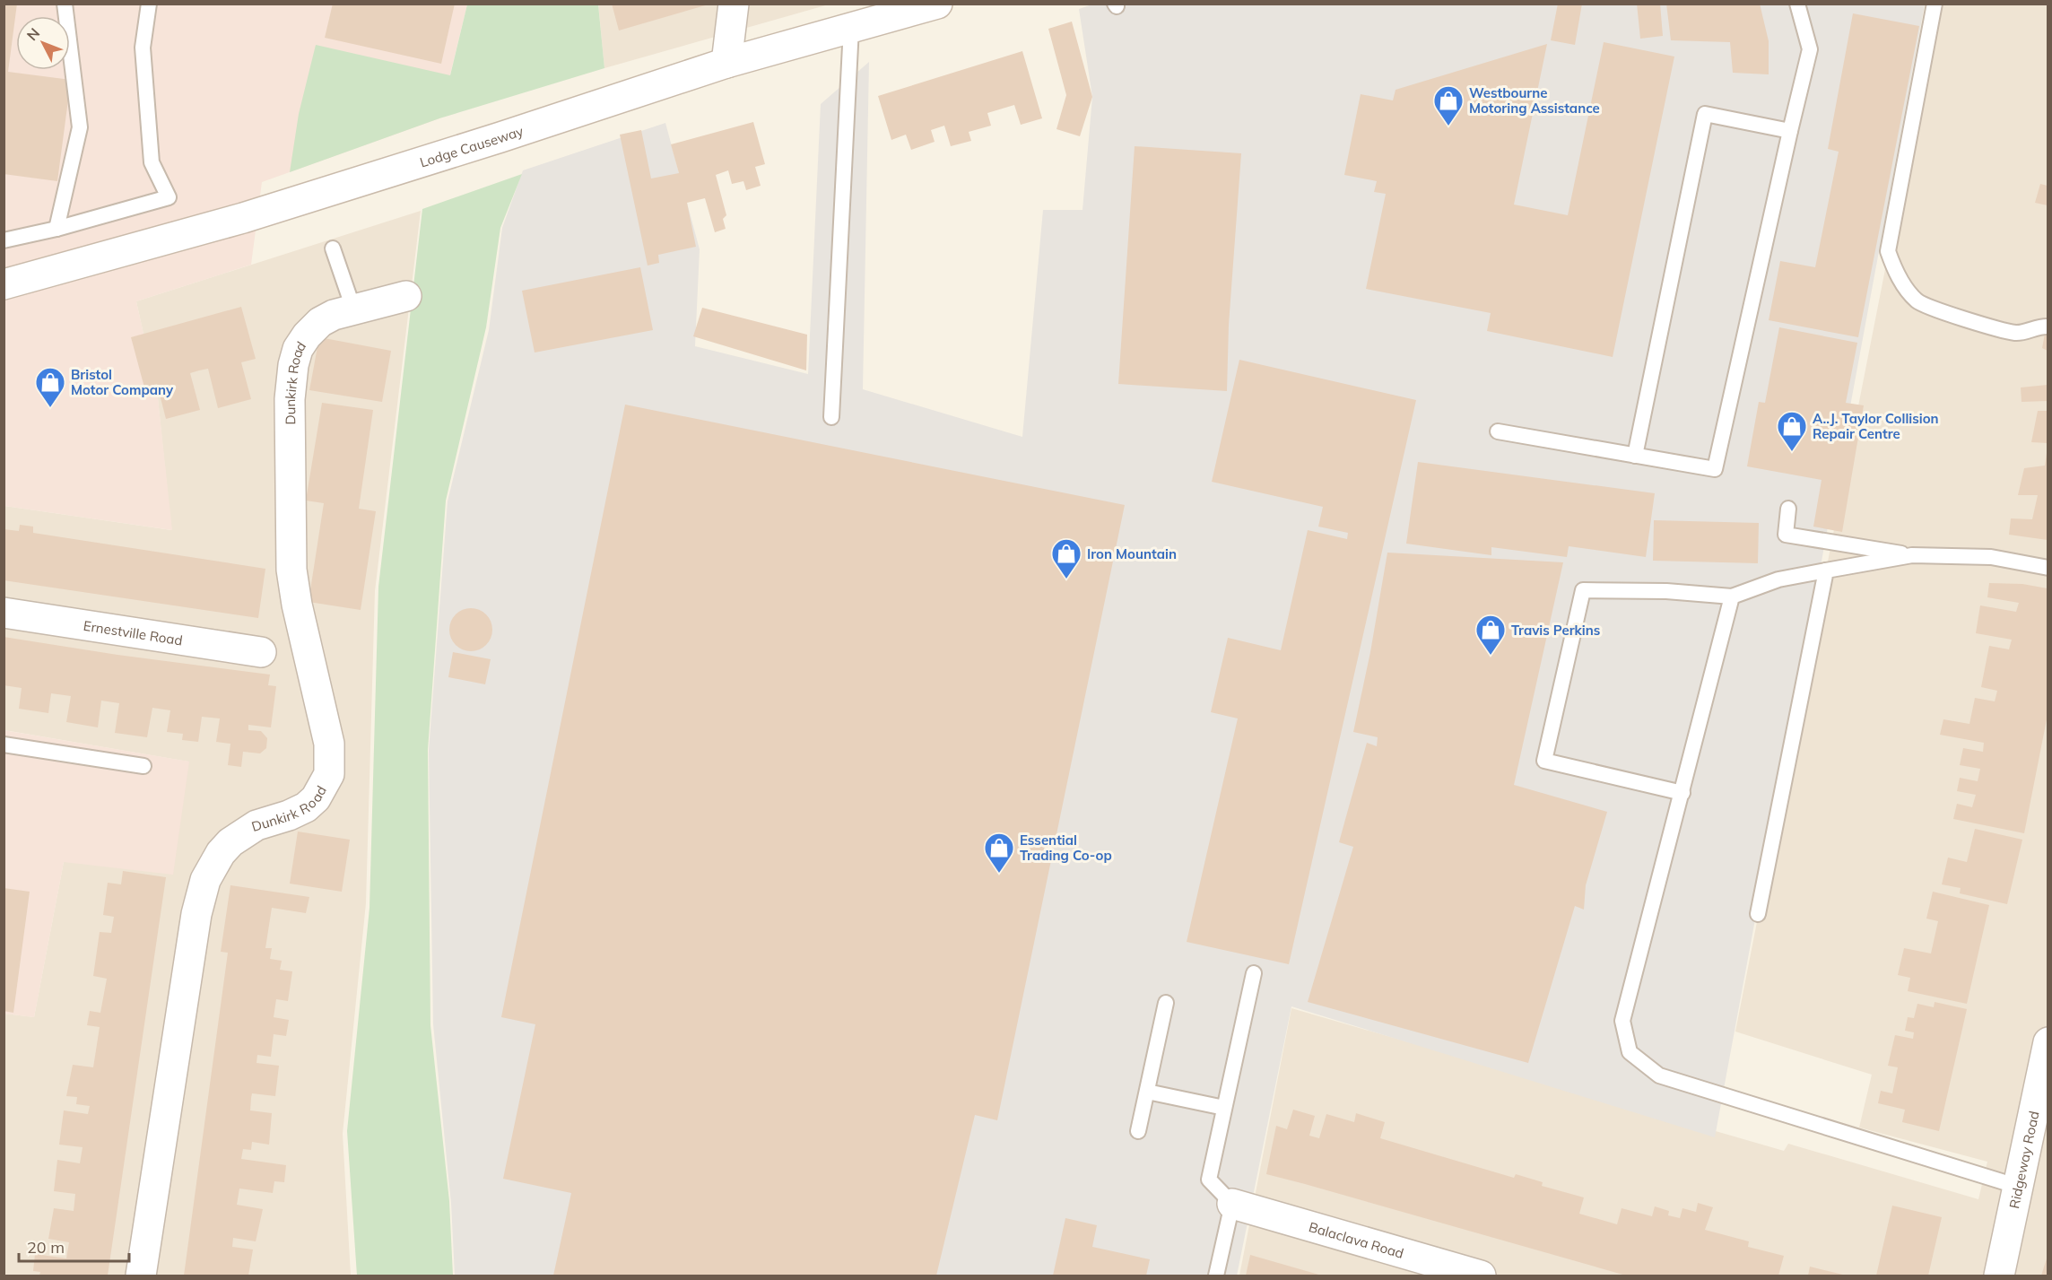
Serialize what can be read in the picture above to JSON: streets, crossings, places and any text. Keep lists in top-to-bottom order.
{
  "streets": {
    "street": [
      "Lodge Causeway",
      "Dunkirk Road",
      "Ernestville Road",
      "Ridgeway Road",
      "Balaclava Road"
    ]
  },
  "places": {
    "shop": [
      "Westbourne Motoring Assistance",
      "Bristol Motor Company",
      "A..J. Taylor Collision Repair Centre",
      "Iron Mountain",
      "Travis Perkins",
      "Essential Trading Co-op"
    ]
  },
  "scale_bar": "20 m",
  "north": "top left"
}
